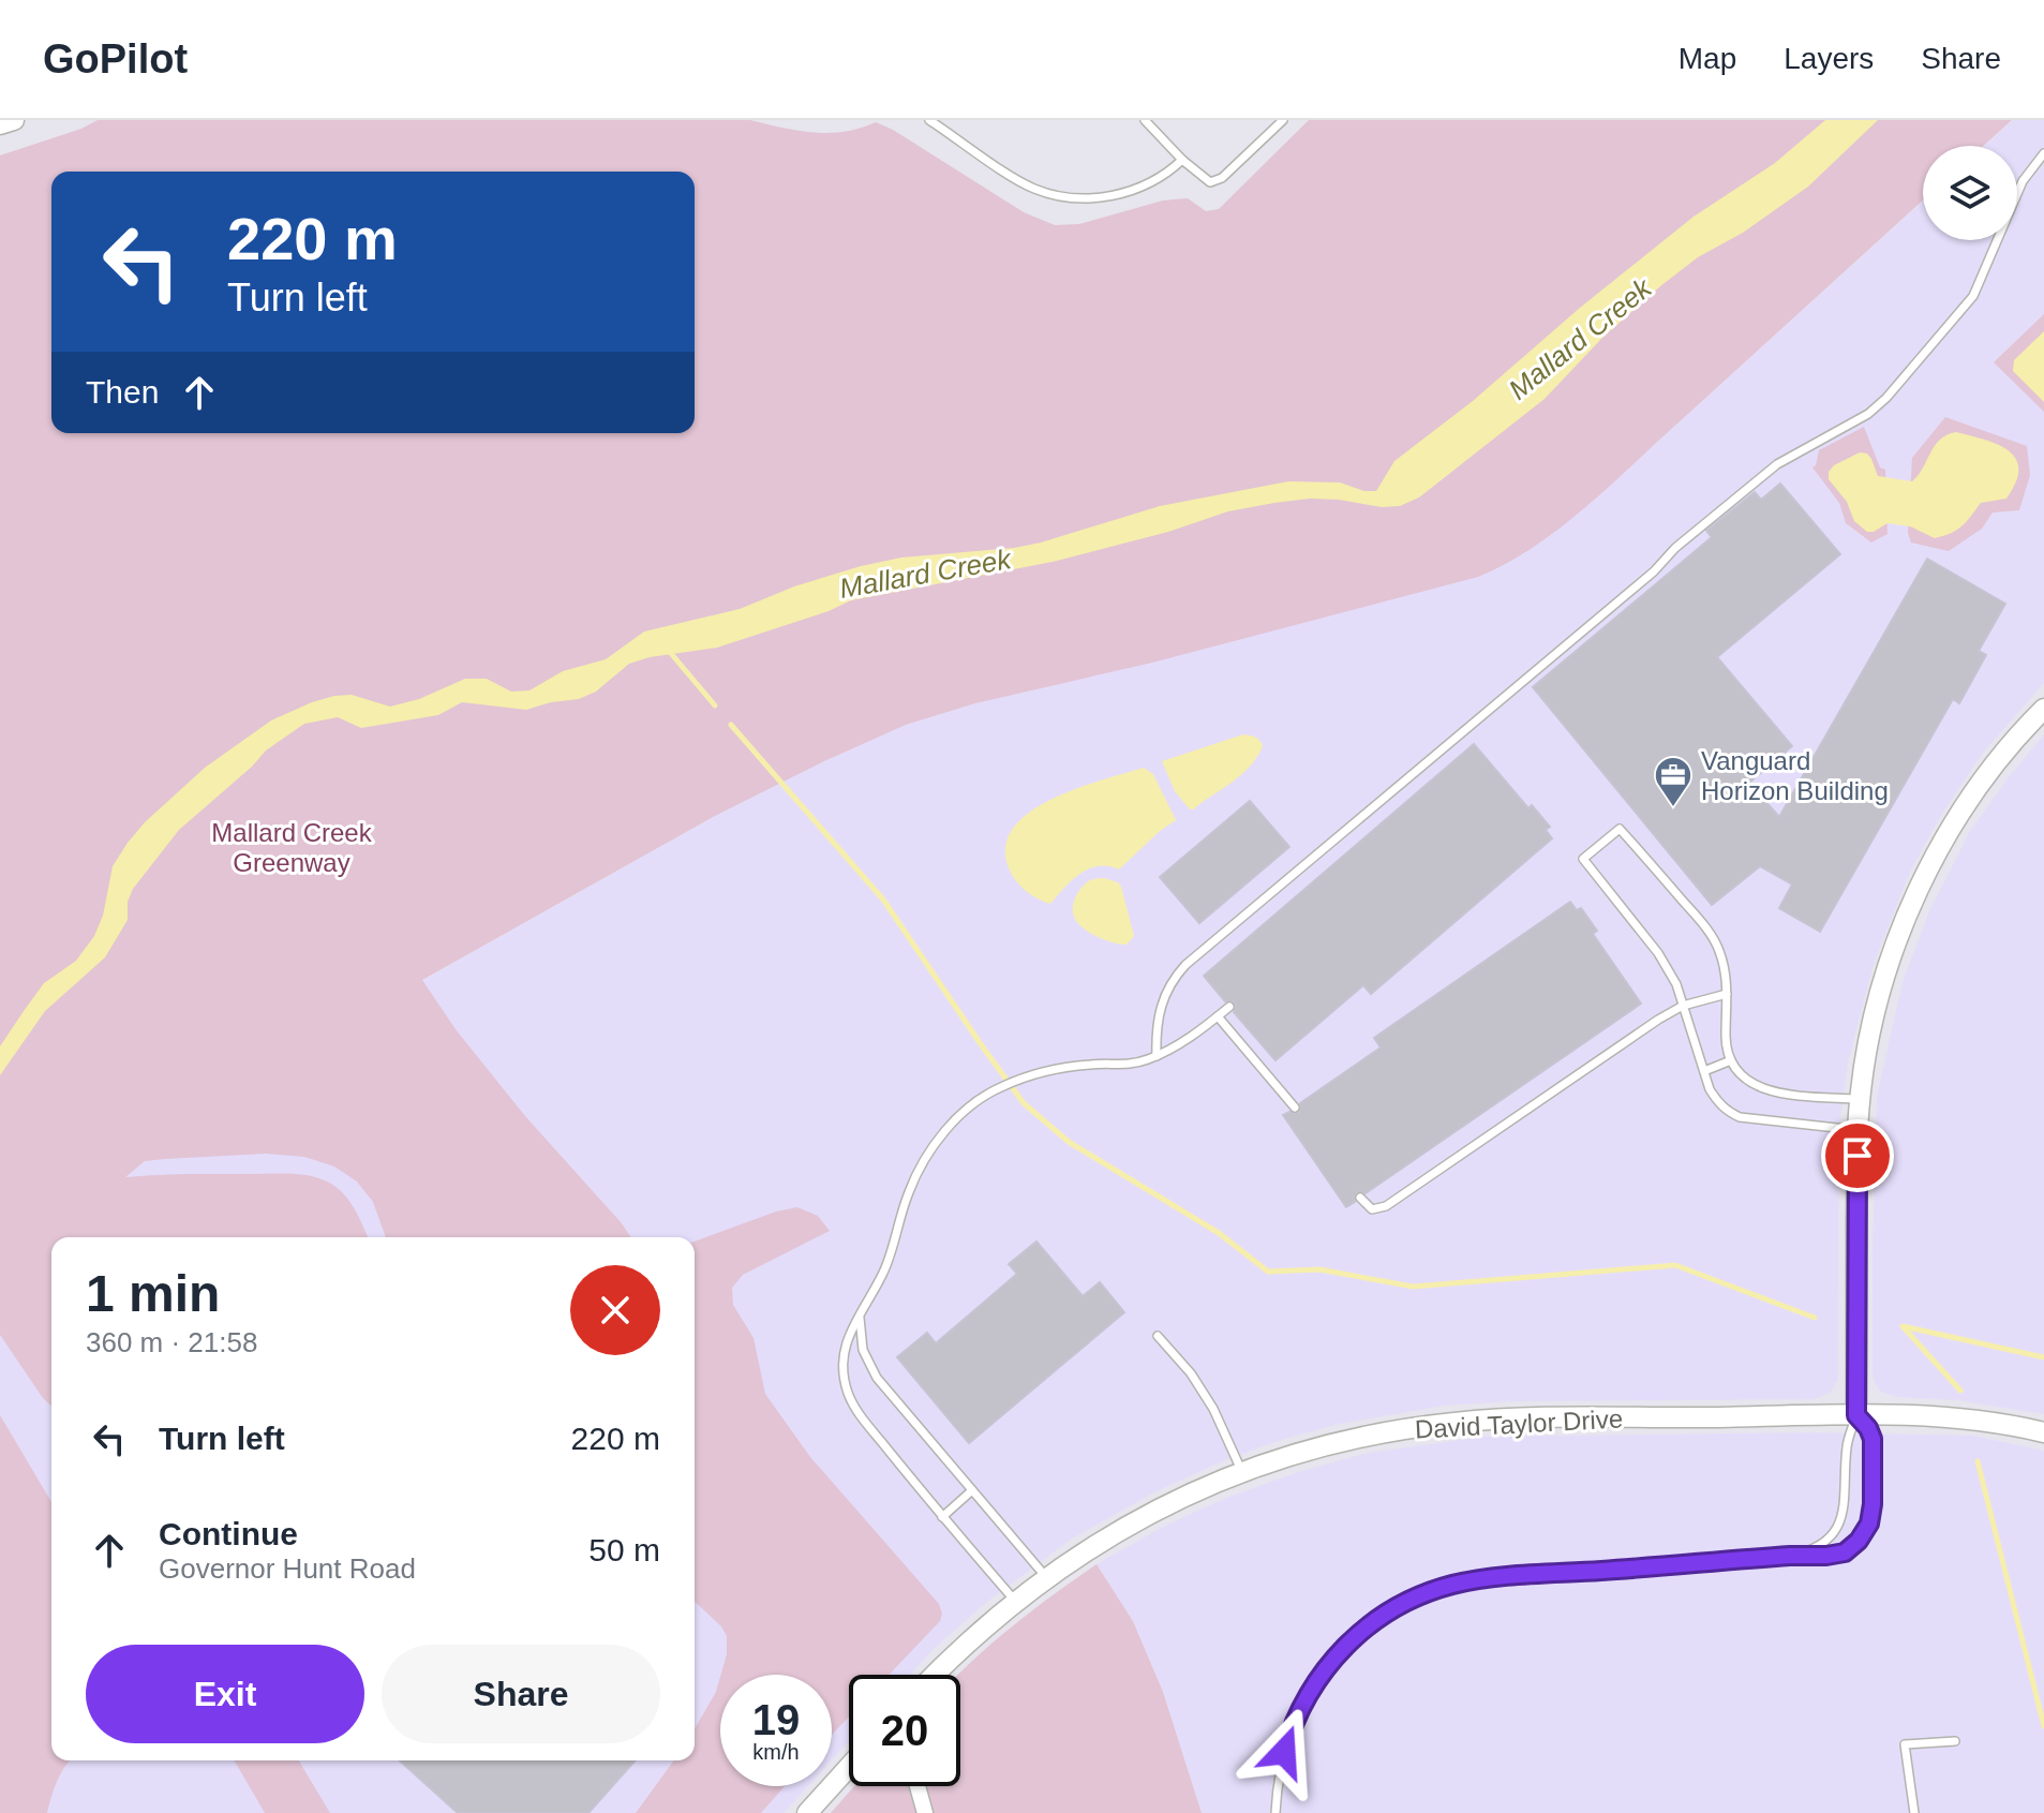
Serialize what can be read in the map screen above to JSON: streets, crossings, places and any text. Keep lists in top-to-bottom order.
{
  "streets": {
    "street": ["David Taylor Drive"]
  },
  "water": ["Mallard Creek"],
  "parks": ["Mallard Creek Greenway"],
  "places": {
    "office": ["Vanguard Horizon Building"]
  },
  "page": {
    "header": "GoPilot",
    "nav": ["Map", "Layers", "Share"],
    "turn": ["220 m", "Turn left"],
    "then": "Then",
    "heading": ["1 min", "360 m · 21:58"],
    "list": [
      {
        "name": "Turn left",
        "value": "220 m"
      },
      {
        "name": "Continue",
        "note": "Governor Hunt Road",
        "value": "50 m"
      }
    ],
    "buttons": ["Exit", "Share"],
    "speed": "19 km/h",
    "limit": "20"
  }
}
